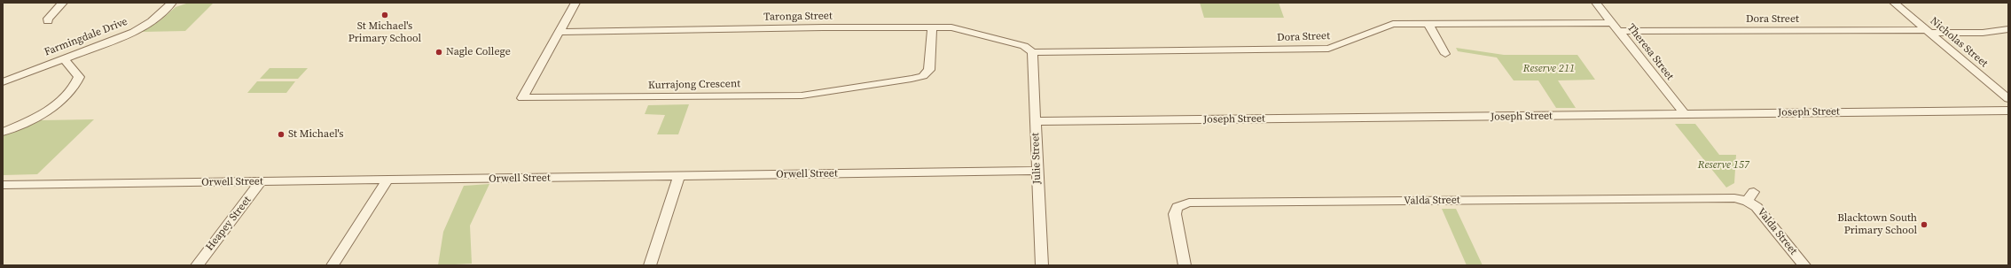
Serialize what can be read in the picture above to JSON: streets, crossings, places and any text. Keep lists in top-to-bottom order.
{
  "streets": {
    "street": [
      "Taronga Street",
      "Dora Street",
      "Farmingdale Drive",
      "Nicholas Street",
      "Theresa Street",
      "Kurrajong Crescent",
      "Joseph Street",
      "Julie Street",
      "Orwell Street",
      "Valda Street",
      "Heapey Street"
    ]
  },
  "crossings": [
    ["Taronga Street", "Dora Street"],
    ["Taronga Street", "Kurrajong Crescent"],
    ["Taronga Street", "Julie Street"],
    ["Dora Street", "Nicholas Street"],
    ["Dora Street", "Theresa Street"],
    ["Dora Street", "Julie Street"],
    ["Theresa Street", "Joseph Street"],
    ["Joseph Street", "Julie Street"],
    ["Julie Street", "Orwell Street"],
    ["Orwell Street", "Heapey Street"]
  ],
  "parks": ["Reserve 211", "Reserve 157"],
  "places": [
    "St Michael's Primary School",
    "Nagle College",
    "St Michael's",
    "Blacktown South Primary School"
  ]
}
